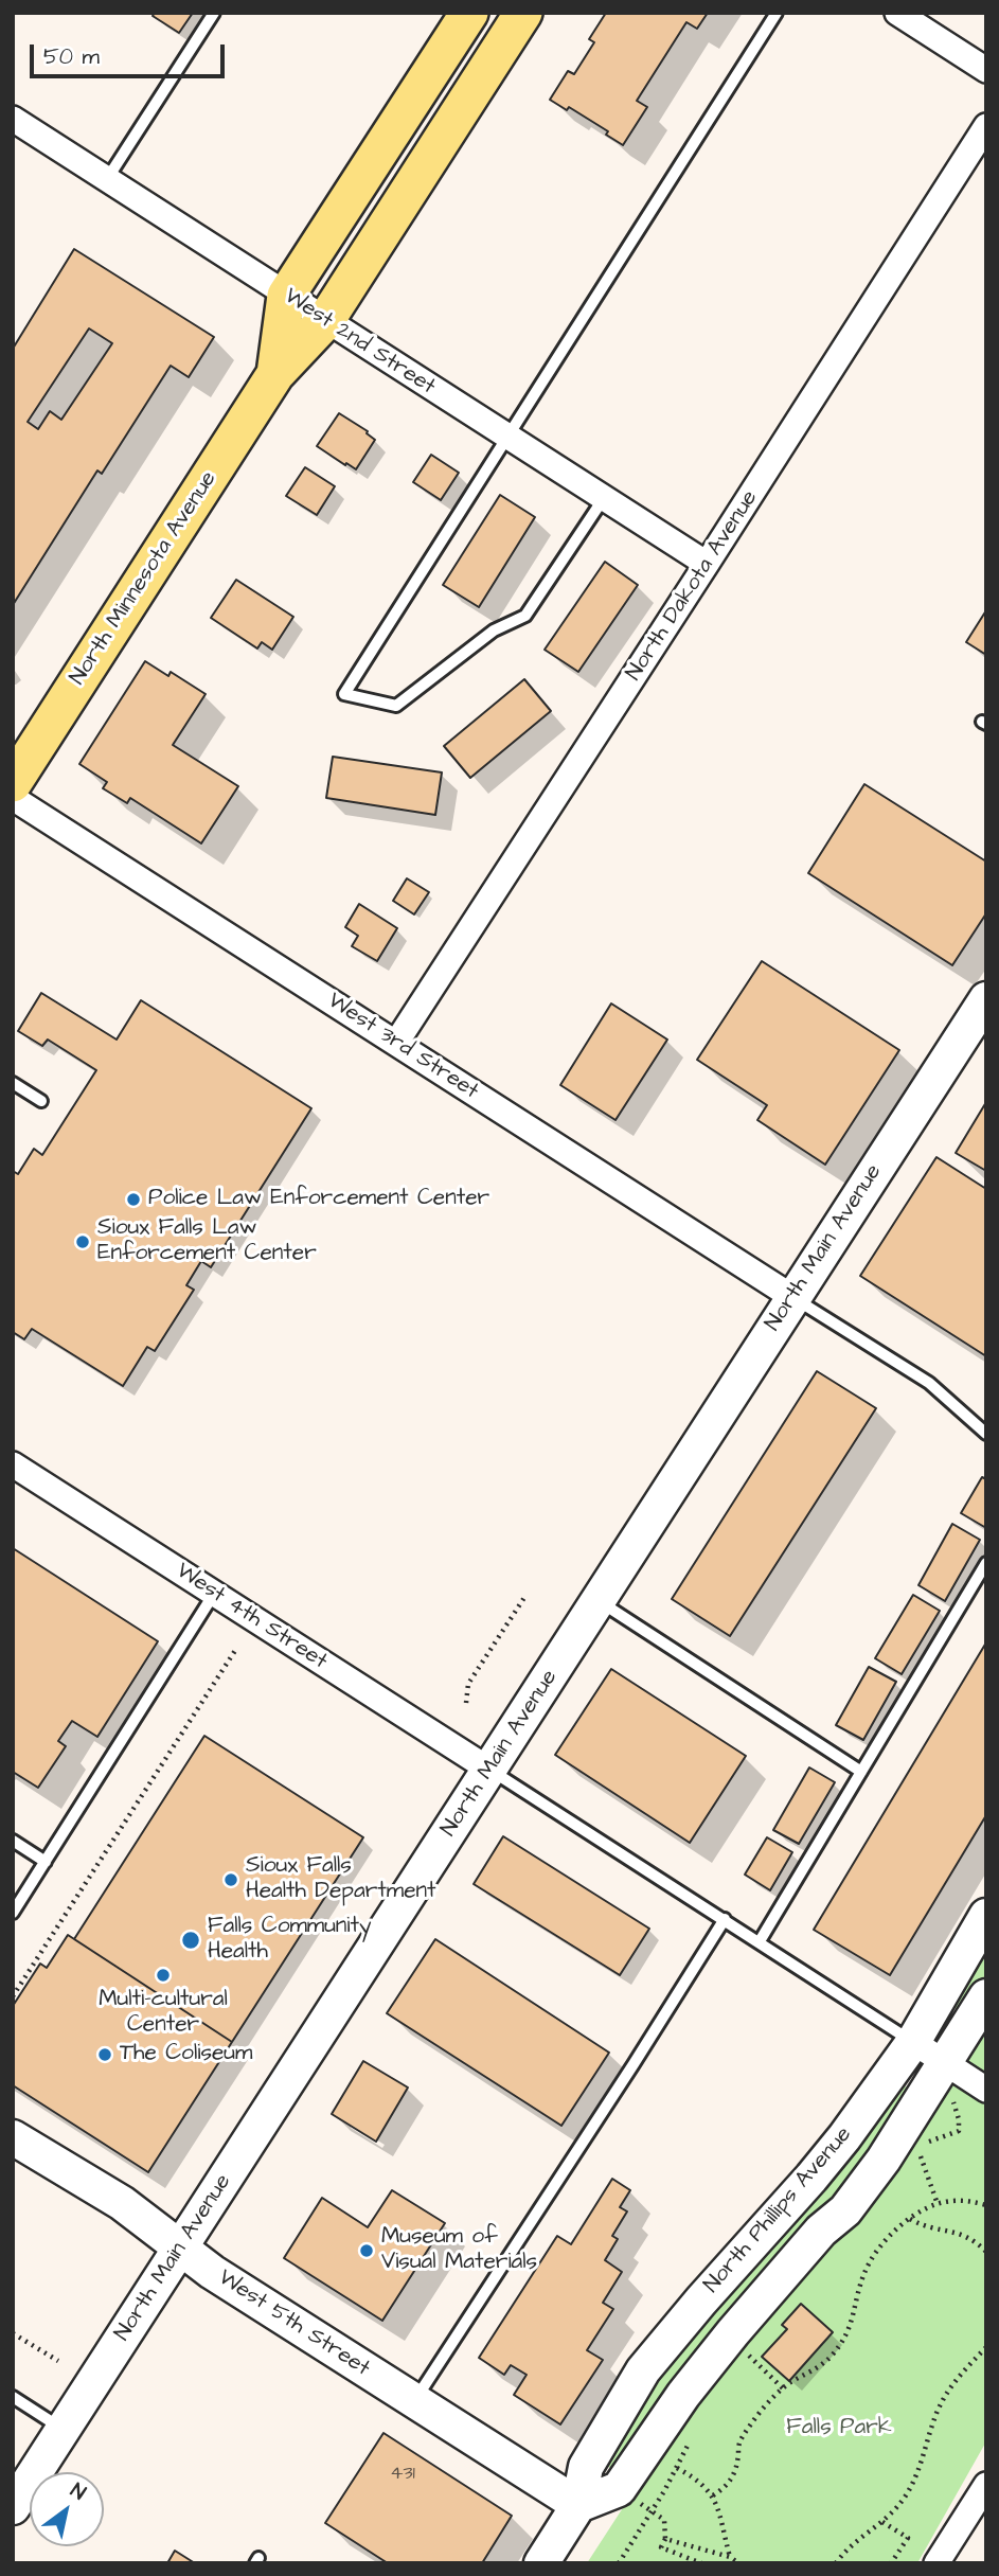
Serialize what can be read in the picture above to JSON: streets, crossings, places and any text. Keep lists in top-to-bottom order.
{
  "streets": {
    "main road": ["North Minnesota Avenue"],
    "street": [
      "West 2nd Street",
      "North Dakota Avenue",
      "West 3rd Street",
      "North Main Avenue",
      "West 4th Street",
      "North Phillips Avenue",
      "West 5th Street"
    ]
  },
  "crossings": [
    ["West 2nd Street", "North Minnesota Avenue"],
    ["West 2nd Street", "North Dakota Avenue"],
    ["North Dakota Avenue", "West 3rd Street"],
    ["West 3rd Street", "North Main Avenue"],
    ["North Main Avenue", "West 4th Street"],
    ["North Main Avenue", "West 5th Street"],
    ["North Phillips Avenue", "West 5th Street"]
  ],
  "parks": ["Falls Park"],
  "places": [
    "Police Law Enforcement Center",
    "Sioux Falls Law Enforcement Center",
    "Sioux Falls Health Department",
    "Falls Community Health",
    "Multi-cultural Center",
    "The Coliseum",
    "Museum of Visual Materials"
  ],
  "house_numbers": ["431"],
  "scale_bar": "50 m",
  "north": "top right"
}
